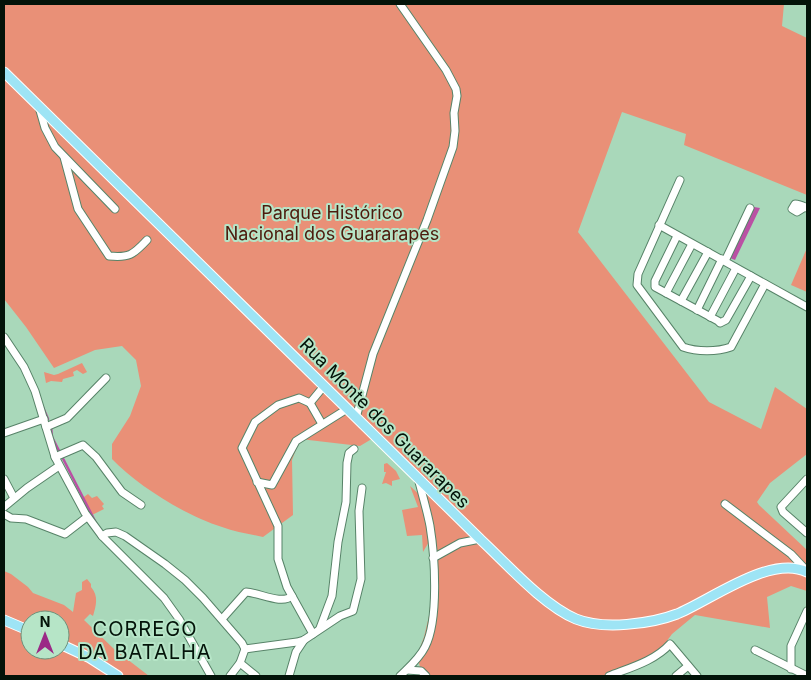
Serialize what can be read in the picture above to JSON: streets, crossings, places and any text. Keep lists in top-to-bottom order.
{
  "streets": {
    "main road": ["Rua Monte dos Guararapes"]
  },
  "districts": ["CORREGO DA BATALHA"],
  "parks": ["Parque Histórico Nacional dos Guararapes"],
  "north": "top"
}
